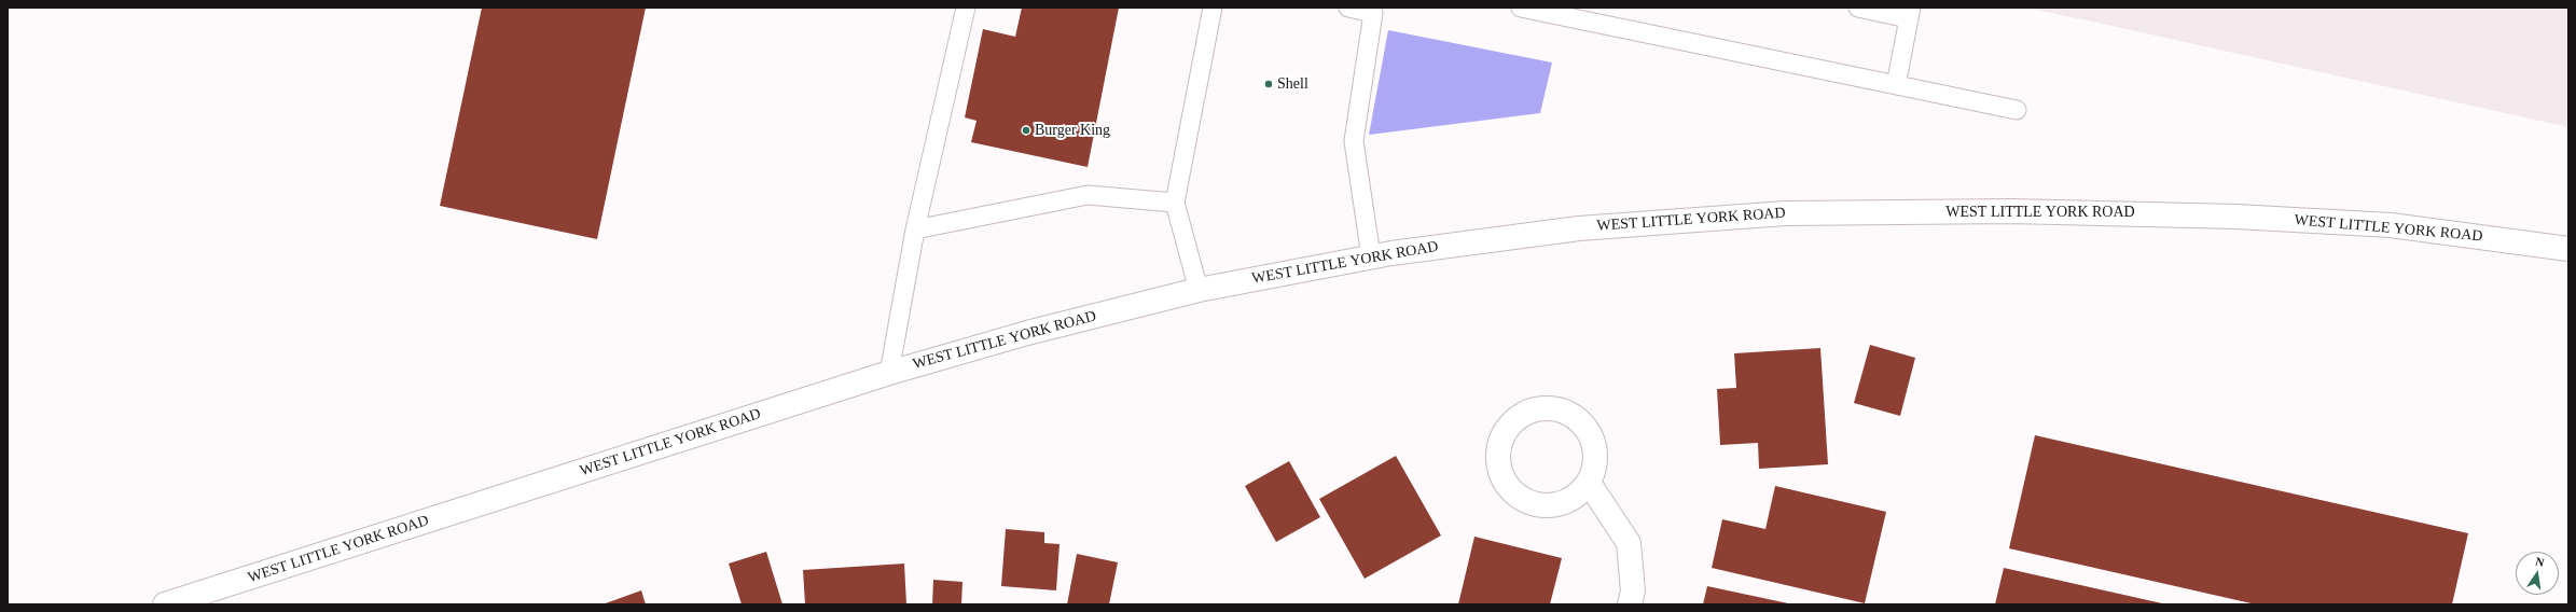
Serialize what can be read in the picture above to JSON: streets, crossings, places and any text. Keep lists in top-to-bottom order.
{
  "streets": {
    "main road": ["WEST LITTLE YORK ROAD"]
  },
  "places": ["Shell", "Burger King"],
  "north": "top"
}
